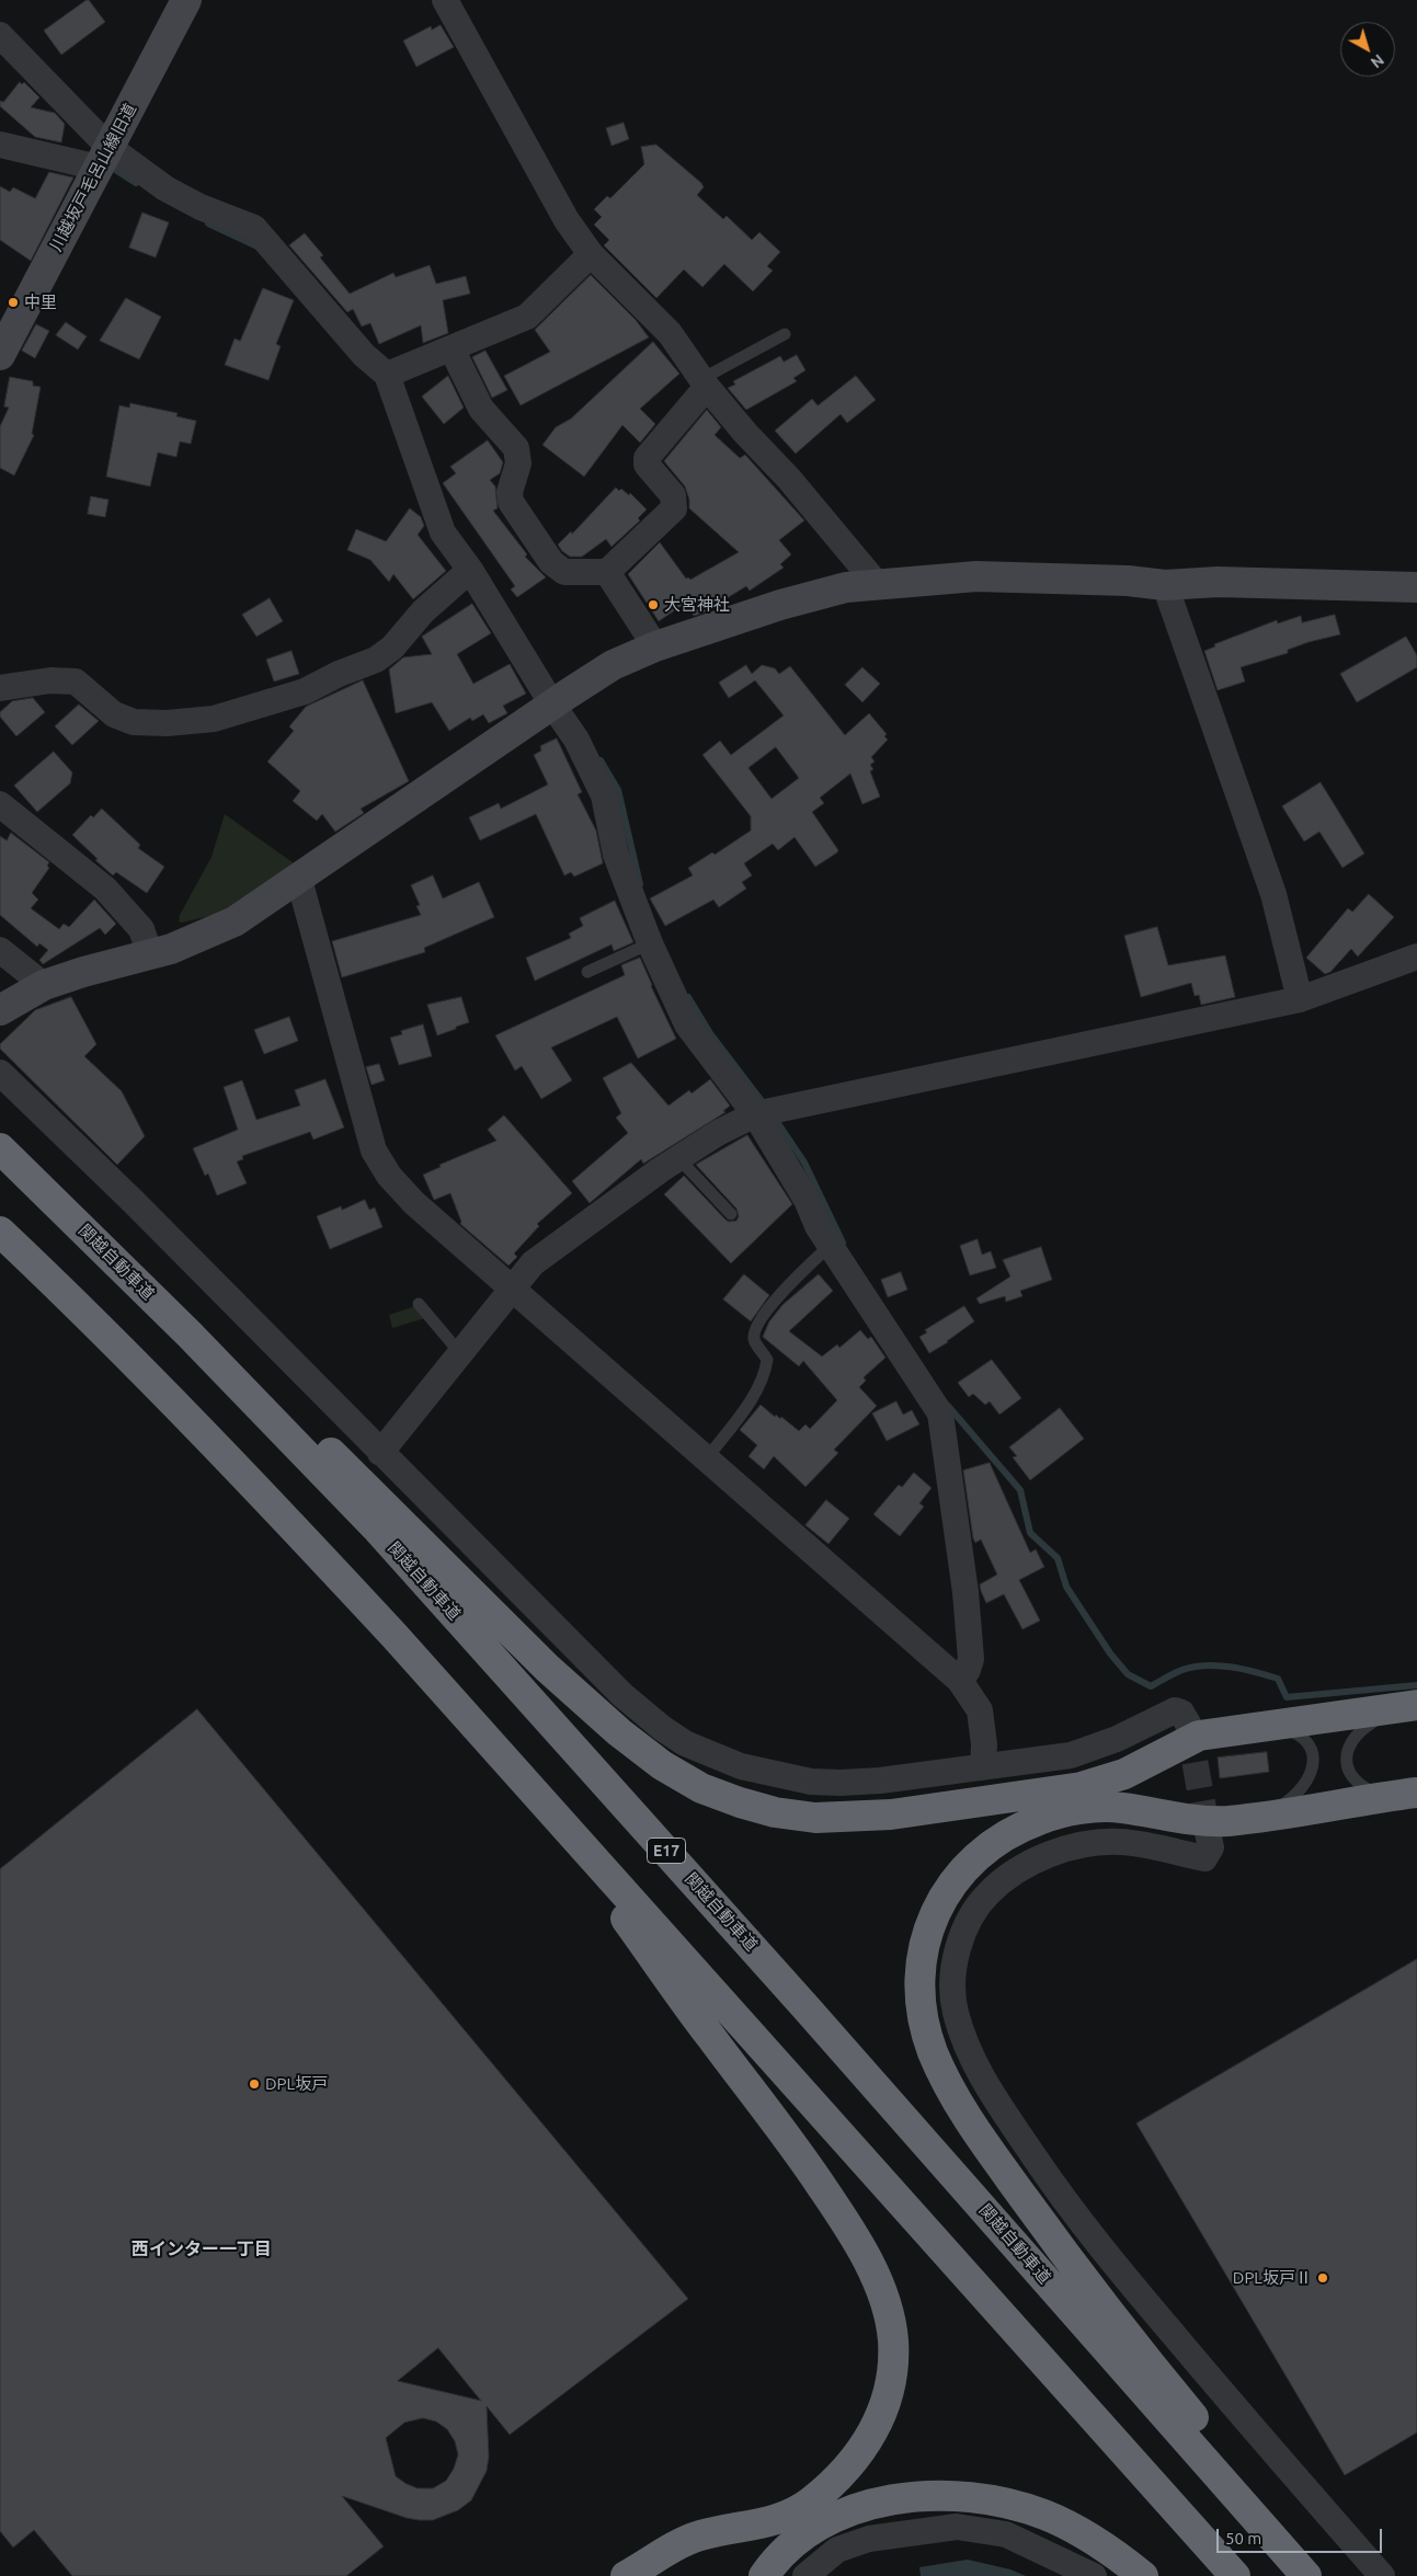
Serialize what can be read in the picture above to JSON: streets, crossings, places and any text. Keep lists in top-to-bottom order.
{
  "streets": {
    "highway": ["関越自動車道", "E17"],
    "street": ["川越坂戸毛呂山線旧道"]
  },
  "districts": ["西インター一丁目"],
  "places": [
    "中里",
    "大宮神社",
    "DPL坂戸",
    "DPL坂戸Ⅱ"
  ],
  "scale_bar": "50 m",
  "north": "bottom right"
}
